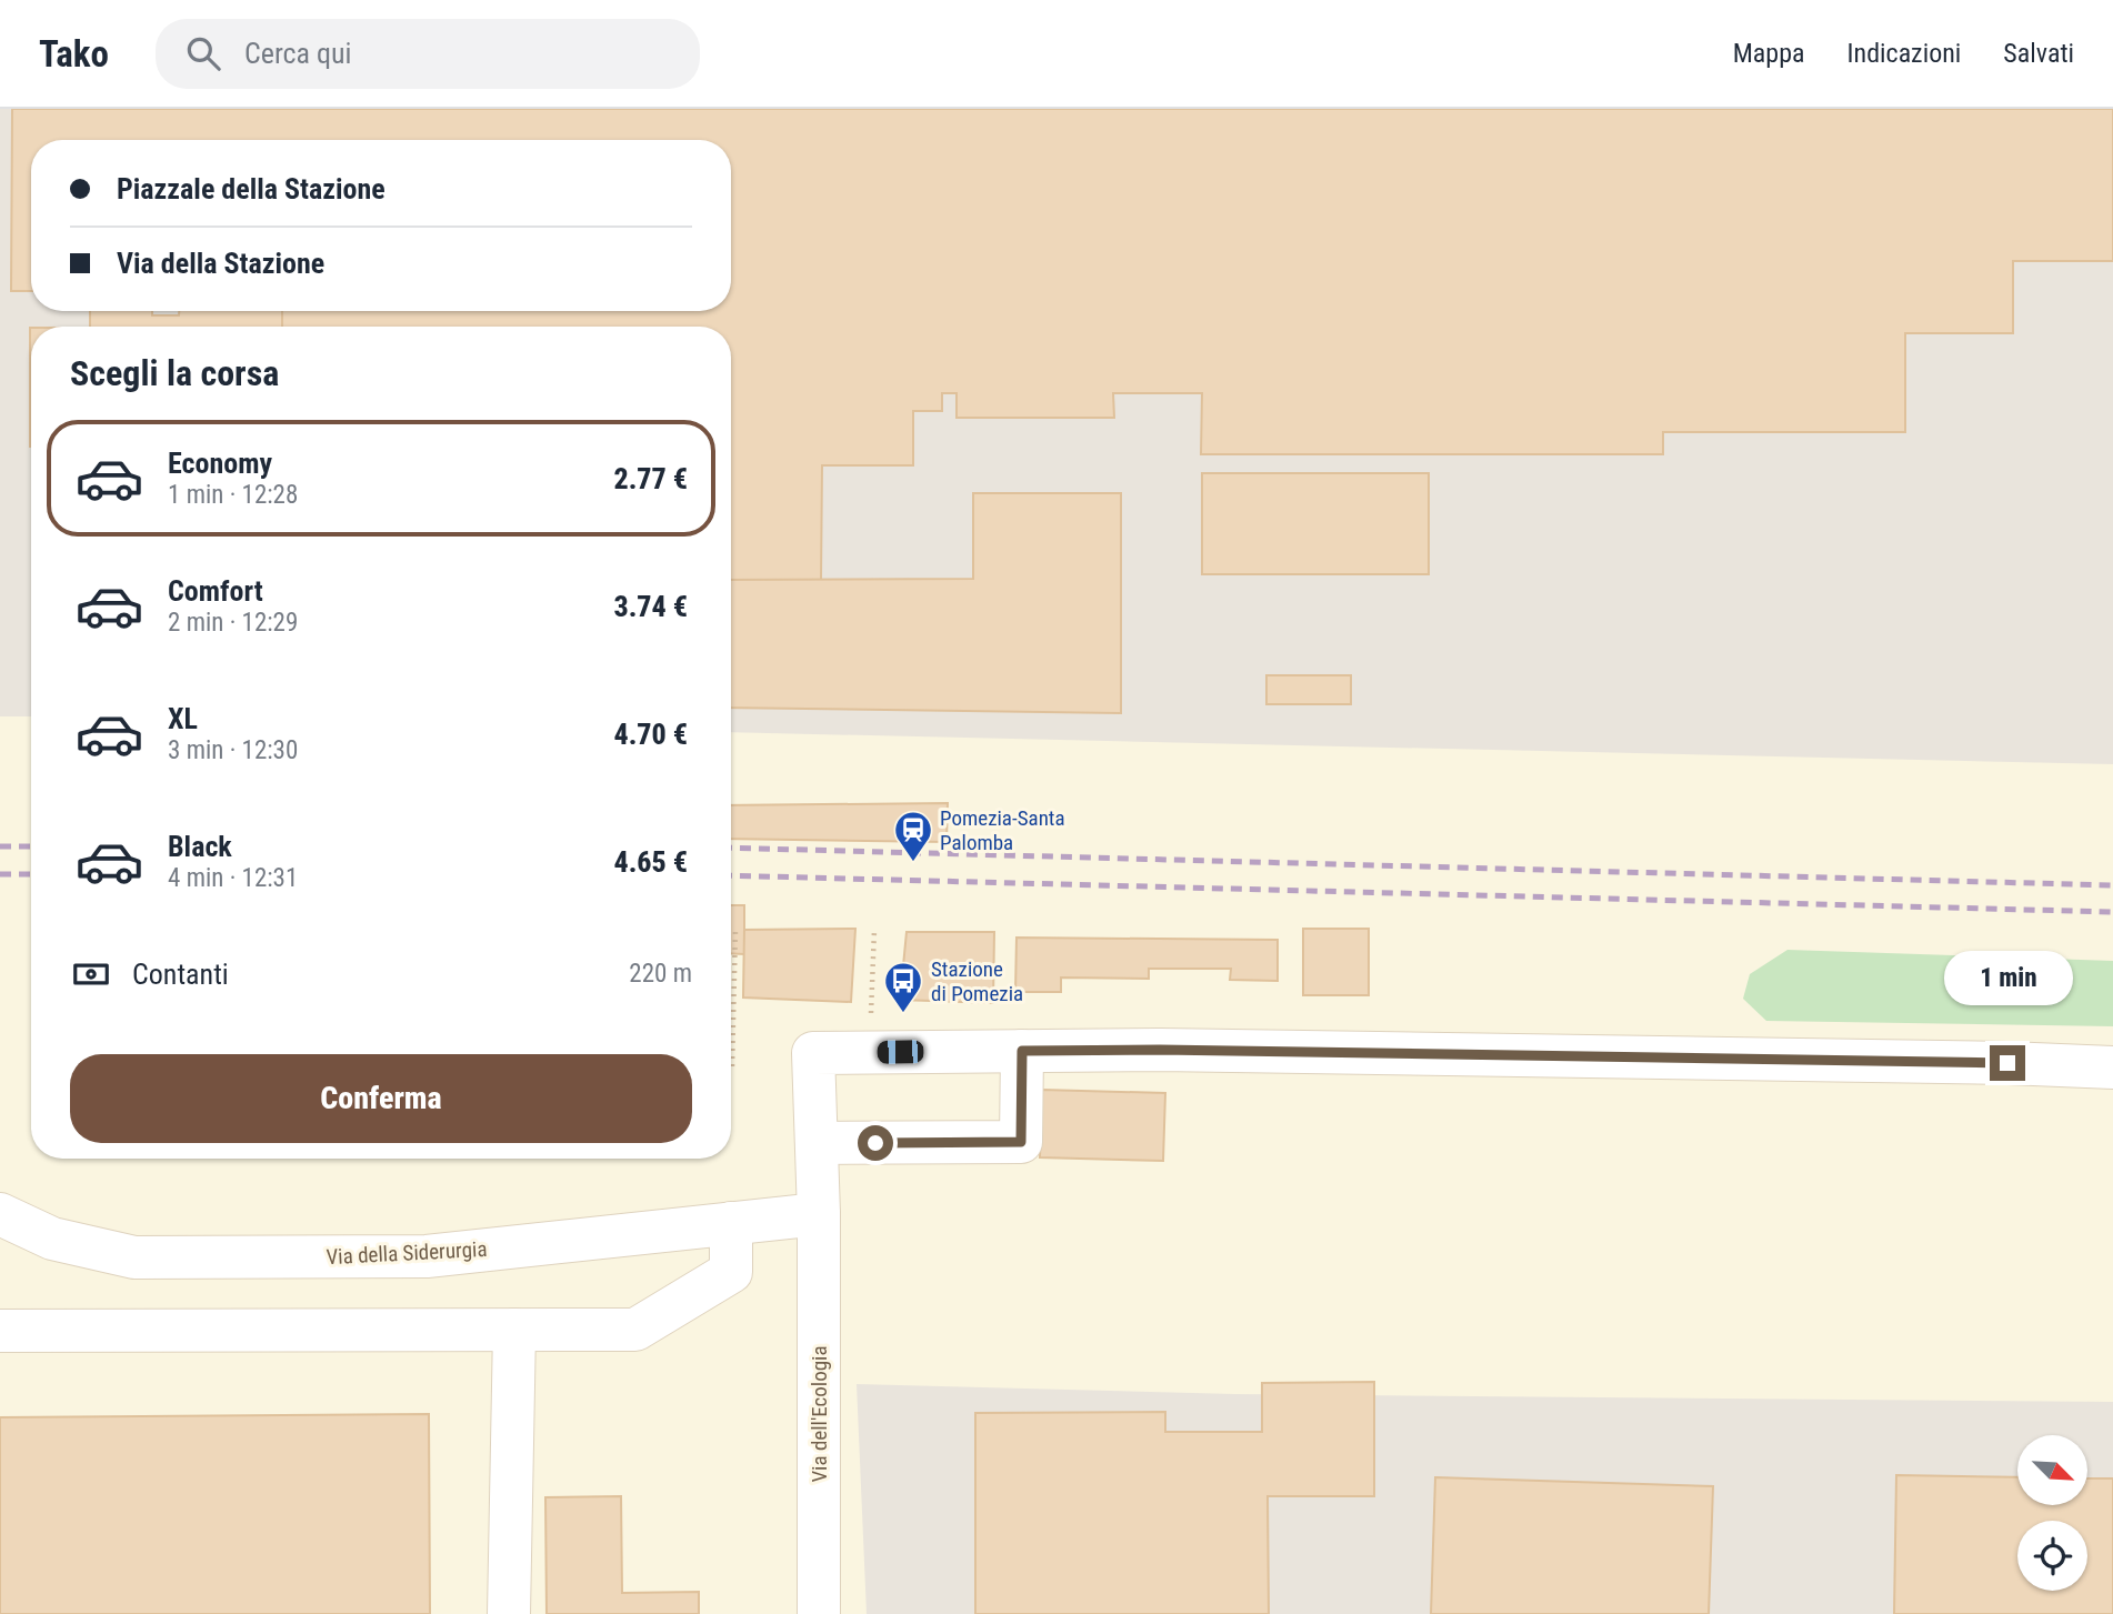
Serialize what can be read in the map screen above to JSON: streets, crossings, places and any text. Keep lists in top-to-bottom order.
{
  "streets": {
    "street": ["Via della Siderurgia", "Via dell'Ecologia"]
  },
  "crossings": [
    ["Via della Siderurgia", "Via dell'Ecologia"]
  ],
  "places": {
    "station": ["Pomezia-Santa Palomba"],
    "bus stop": ["Stazione di Pomezia"]
  },
  "north": "bottom right",
  "page": {
    "header": "Tako",
    "search": "Cerca qui",
    "nav": ["Mappa", "Indicazioni", "Salvati"],
    "banner": ["Piazzale della Stazione", "Via della Stazione"],
    "heading": "Scegli la corsa",
    "list": [
      {
        "name": "Economy",
        "note": "1 min · 12:28",
        "value": "2.77 €"
      },
      {
        "name": "Comfort",
        "note": "2 min · 12:29",
        "value": "3.74 €"
      },
      {
        "name": "XL",
        "note": "3 min · 12:30",
        "value": "4.70 €"
      },
      {
        "name": "Black",
        "note": "4 min · 12:31",
        "value": "4.65 €"
      }
    ],
    "pay": ["Contanti", "220 m"],
    "bubble": "1 min",
    "buttons": "Conferma"
  }
}
